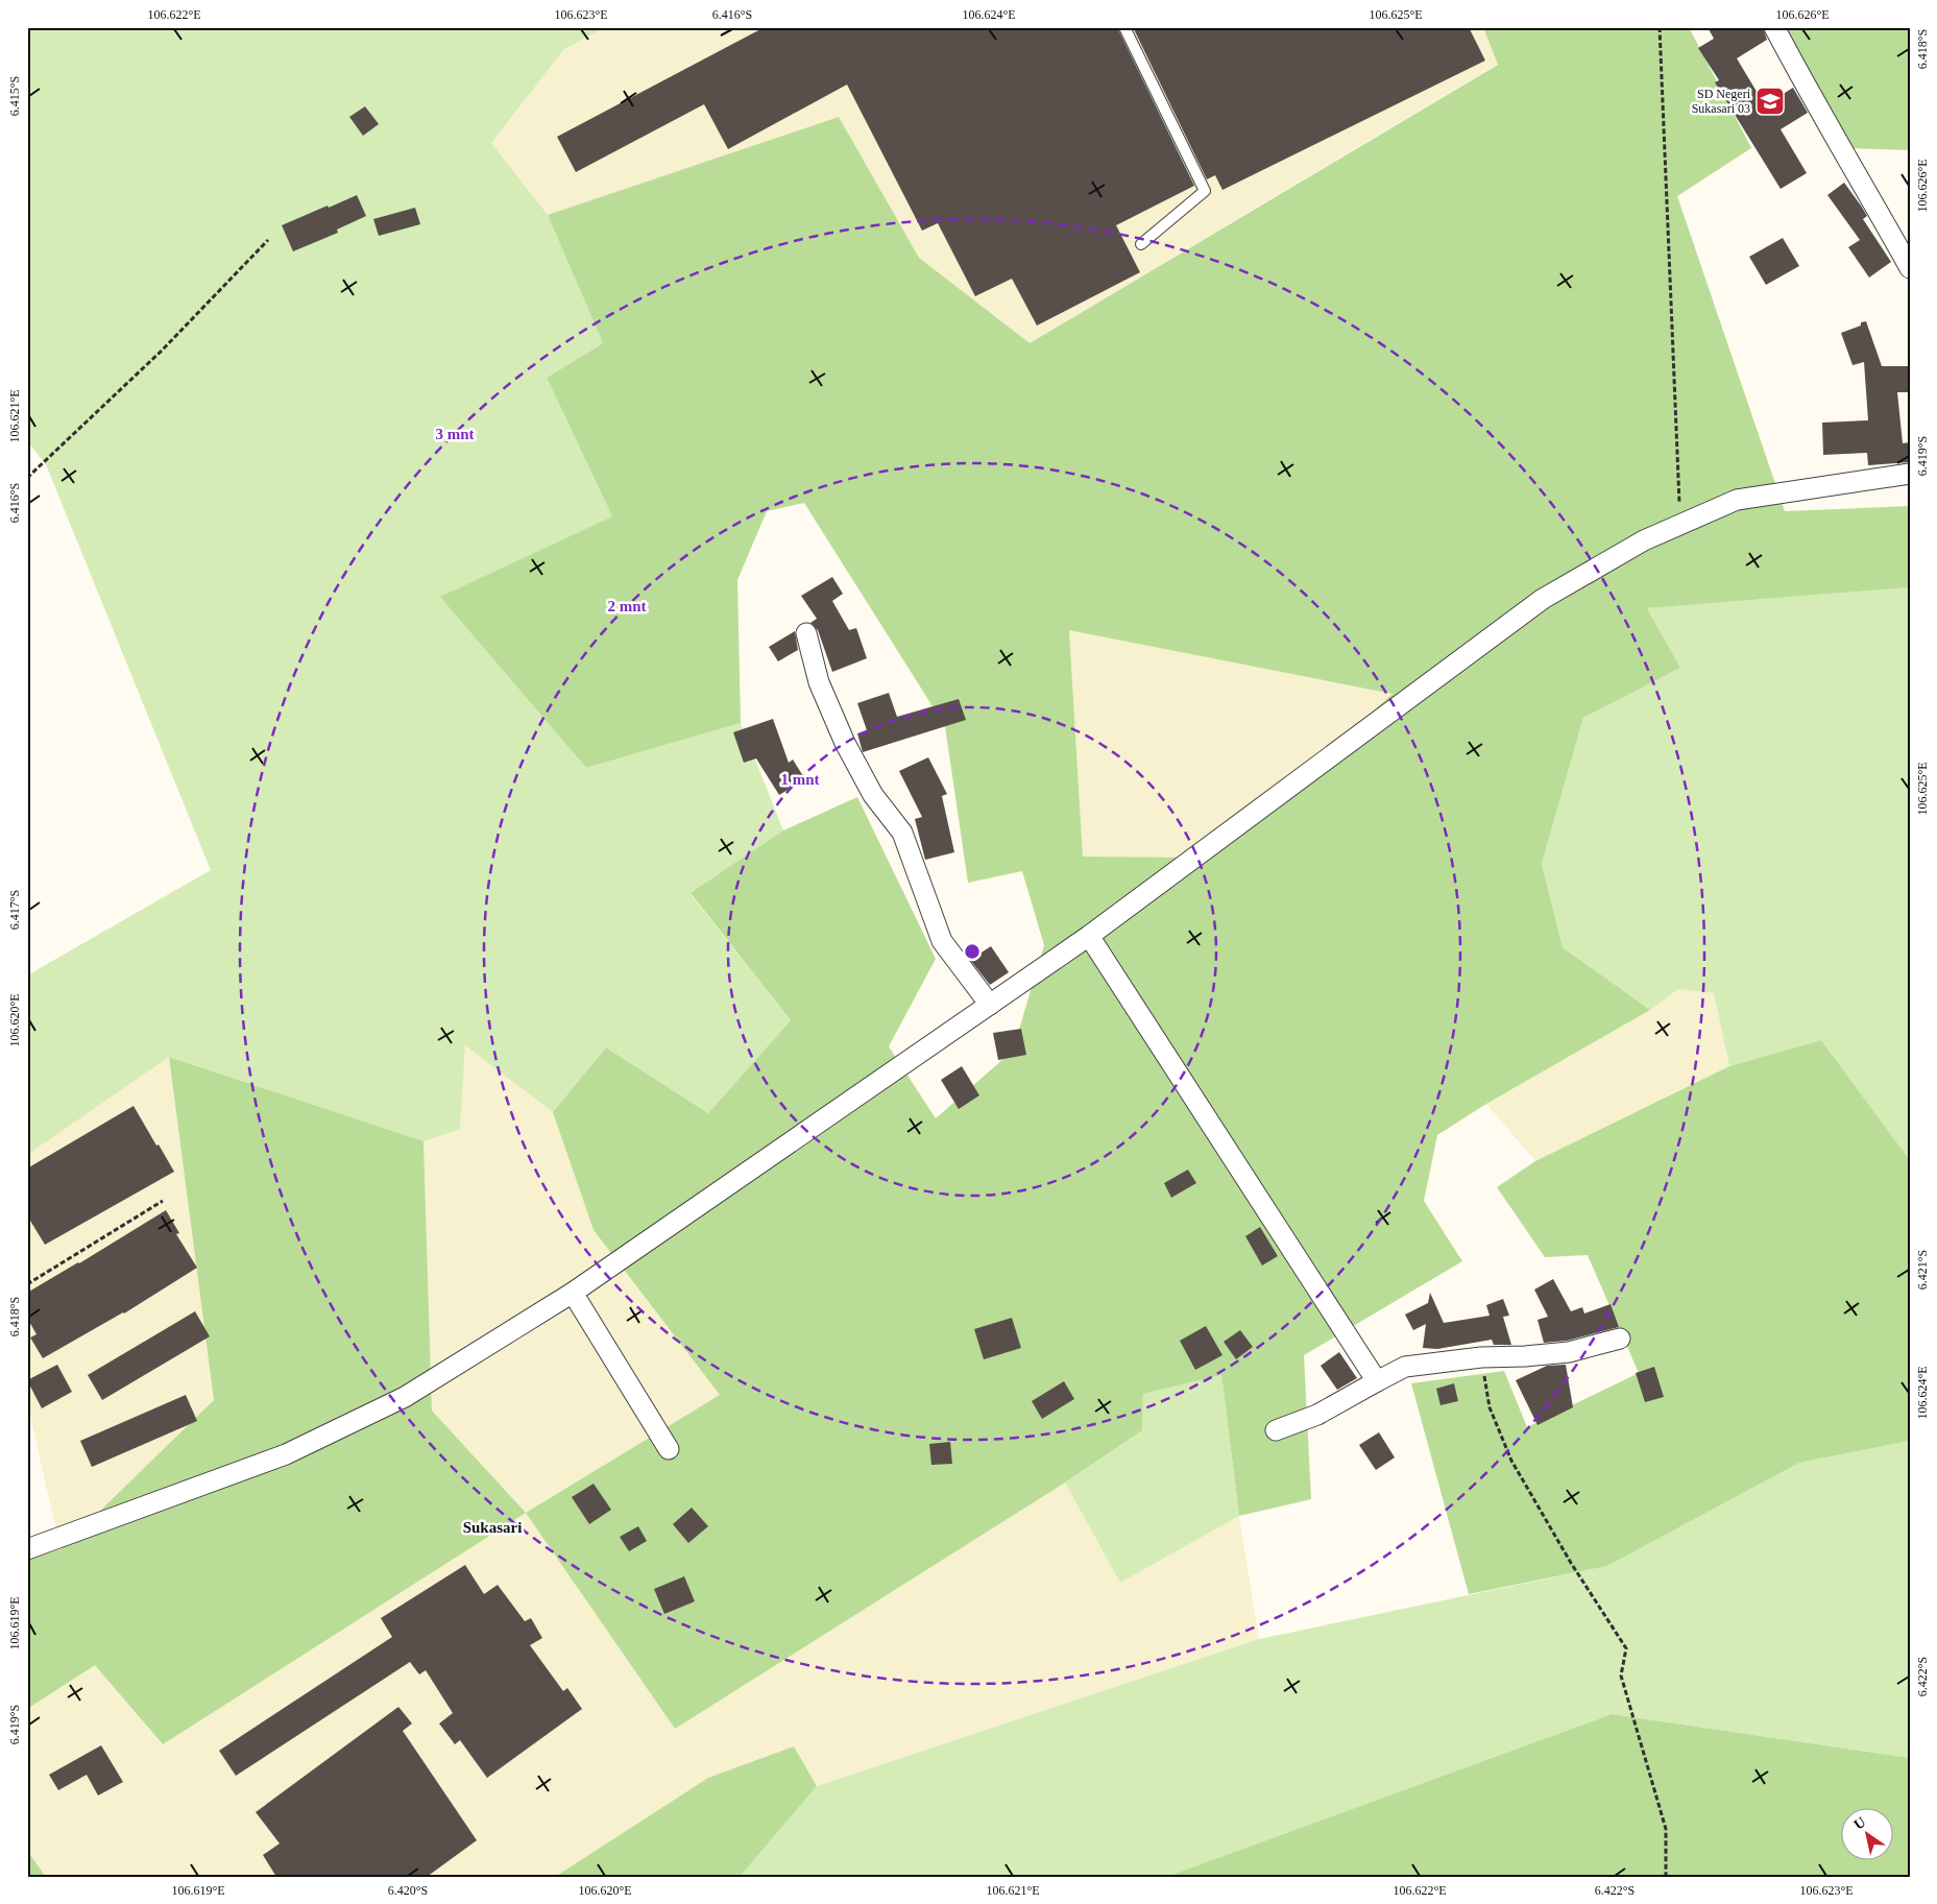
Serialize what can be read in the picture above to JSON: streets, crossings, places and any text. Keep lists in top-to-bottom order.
{
  "districts": ["Sukasari"],
  "places": {
    "school or university": ["SD Negeri Sukasari 03"]
  },
  "north": "top left",
  "coordinates": [
    "106.622°E",
    "106.623°E",
    "6.416°S",
    "106.624°E",
    "106.625°E",
    "106.626°E",
    "6.418°S",
    "6.415°S",
    "106.621°E",
    "6.419°S",
    "6.417°S",
    "106.620°E",
    "6.421°S",
    "106.619°E",
    "6.422°S",
    "6.420°S"
  ],
  "rings": ["3 mnt", "2 mnt", "1 mnt"]
}
